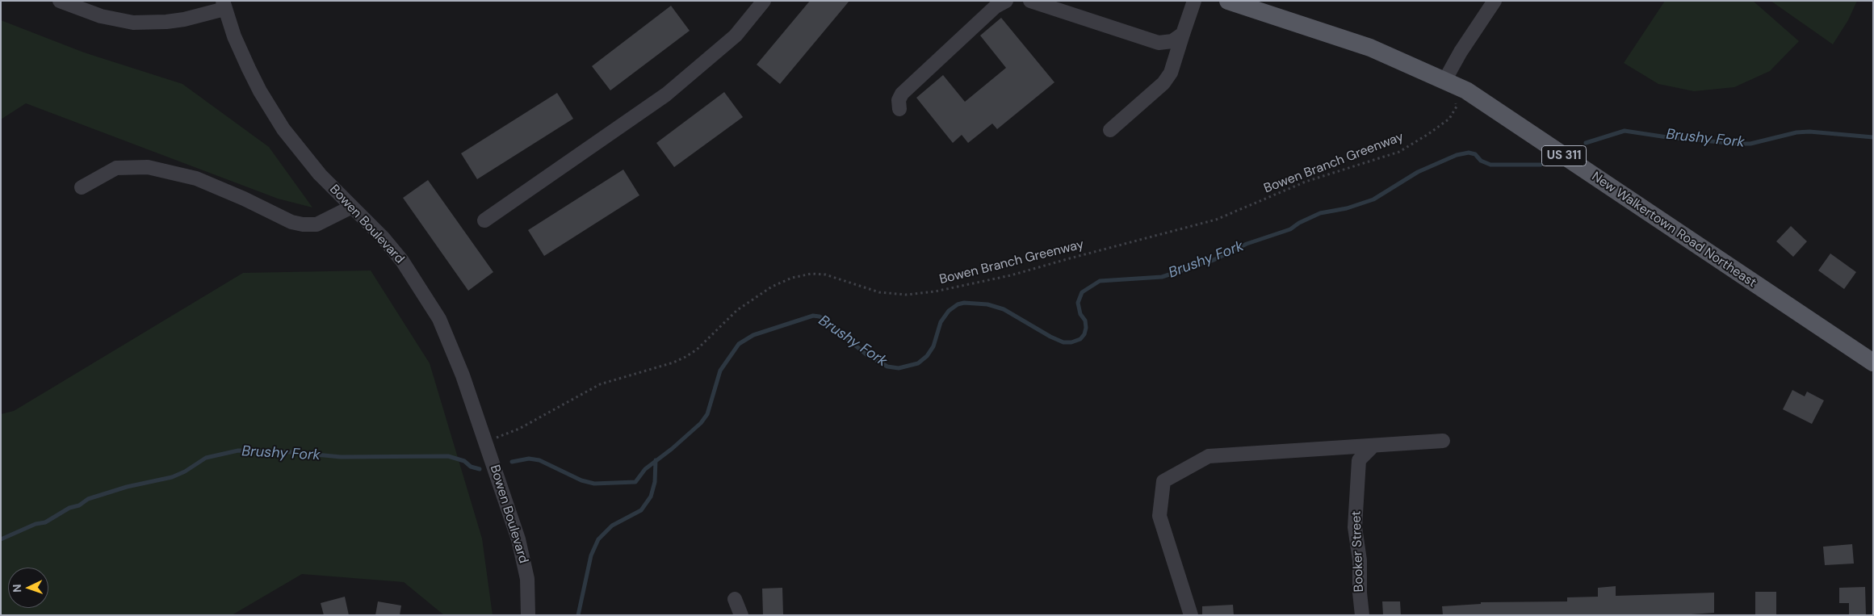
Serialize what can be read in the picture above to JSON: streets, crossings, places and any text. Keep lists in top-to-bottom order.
{
  "streets": {
    "main road": ["US 311", "New Walkertown Road Northeast"],
    "street": ["Bowen Boulevard", "Booker Street"],
    "path": ["Bowen Branch Greenway"]
  },
  "crossings": [
    ["Bowen Branch Greenway", "Bowen Boulevard"],
    ["Bowen Branch Greenway", "New Walkertown Road Northeast"]
  ],
  "water": ["Brushy Fork"],
  "north": "left"
}
